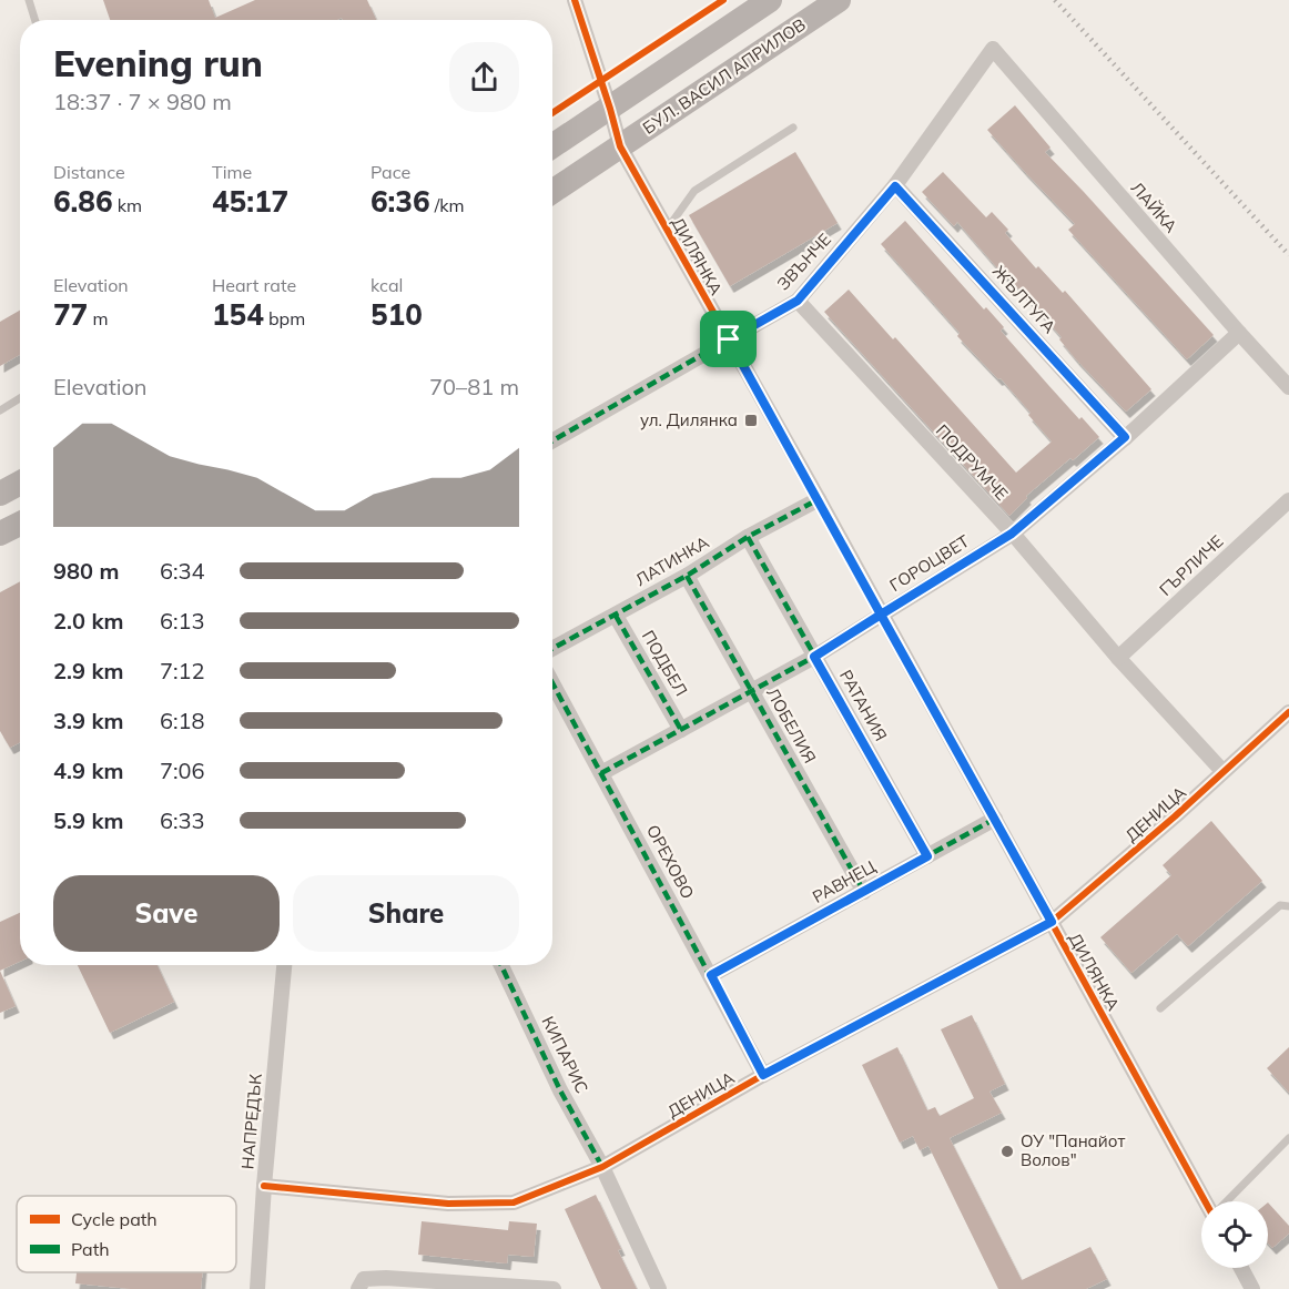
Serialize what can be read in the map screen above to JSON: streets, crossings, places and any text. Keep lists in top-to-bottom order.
{
  "streets": {
    "main road": ["БУЛ. ВАСИЛ АПРИЛОВ"],
    "street": [
      "ЛАЙКА",
      "ДИЛЯНКА",
      "ЗВЪНЧЕ",
      "ЖЪЛТУГА",
      "ПОДРУМЧЕ",
      "ЛАТИНКА",
      "ГОРОЦВЕТ",
      "ГЪРЛИЧЕ",
      "ПОДБЕЛ",
      "РАТАНИЯ",
      "ЛОБЕЛИЯ",
      "ДЕНИЦА",
      "ОРЕХОВО",
      "РАВНЕЦ",
      "КИПАРИС",
      "НАПРЕДЪК"
    ]
  },
  "crossings": [
    ["БУЛ. ВАСИЛ АПРИЛОВ", "ДИЛЯНКА"],
    ["ЛАЙКА", "ЗВЪНЧЕ"],
    ["ЛАЙКА", "ГОРОЦВЕТ"],
    ["ДИЛЯНКА", "ЗВЪНЧЕ"],
    ["ДИЛЯНКА", "ЛАТИНКА"],
    ["ДИЛЯНКА", "ГОРОЦВЕТ"],
    ["ДИЛЯНКА", "ДЕНИЦА"],
    ["ДИЛЯНКА", "РАВНЕЦ"],
    ["ЗВЪНЧЕ", "ЖЪЛТУГА"],
    ["ЗВЪНЧЕ", "ПОДРУМЧЕ"],
    ["ЖЪЛТУГА", "ГОРОЦВЕТ"],
    ["ПОДРУМЧЕ", "ГОРОЦВЕТ"],
    ["ПОДРУМЧЕ", "ГЪРЛИЧЕ"],
    ["ПОДРУМЧЕ", "ДЕНИЦА"],
    ["ЛАТИНКА", "ПОДБЕЛ"],
    ["ЛАТИНКА", "РАТАНИЯ"],
    ["ЛАТИНКА", "ЛОБЕЛИЯ"],
    ["ГОРОЦВЕТ", "ПОДБЕЛ"],
    ["ГОРОЦВЕТ", "РАТАНИЯ"],
    ["ГОРОЦВЕТ", "ЛОБЕЛИЯ"],
    ["ГОРОЦВЕТ", "ОРЕХОВО"],
    ["РАТАНИЯ", "РАВНЕЦ"],
    ["ЛОБЕЛИЯ", "РАВНЕЦ"],
    ["ДЕНИЦА", "ОРЕХОВО"],
    ["ДЕНИЦА", "КИПАРИС"],
    ["ДЕНИЦА", "НАПРЕДЪК"],
    ["ОРЕХОВО", "РАВНЕЦ"]
  ],
  "places": {
    "transit": ["ул. Дилянка"],
    "other": ["ОУ \"Панайот Волов\""]
  },
  "legend": ["Cycle path", "Path"],
  "page": {
    "heading": ["Evening run", "18:37 · 7 × 980 m"],
    "stats": [
      ["Distance", "6.86 km"],
      ["Time", "45:17"],
      ["Pace", "6:36 /km"],
      ["Elevation", "77 m"],
      ["Heart rate", "154 bpm"],
      ["kcal", "510"]
    ],
    "chart": ["Elevation", "70–81 m"],
    "list": [
      {
        "name": "980 m",
        "note": "6:34"
      },
      {
        "name": "2.0 km",
        "note": "6:13"
      },
      {
        "name": "2.9 km",
        "note": "7:12"
      },
      {
        "name": "3.9 km",
        "note": "6:18"
      },
      {
        "name": "4.9 km",
        "note": "7:06"
      },
      {
        "name": "5.9 km",
        "note": "6:33"
      }
    ],
    "buttons": ["Save", "Share"]
  }
}
